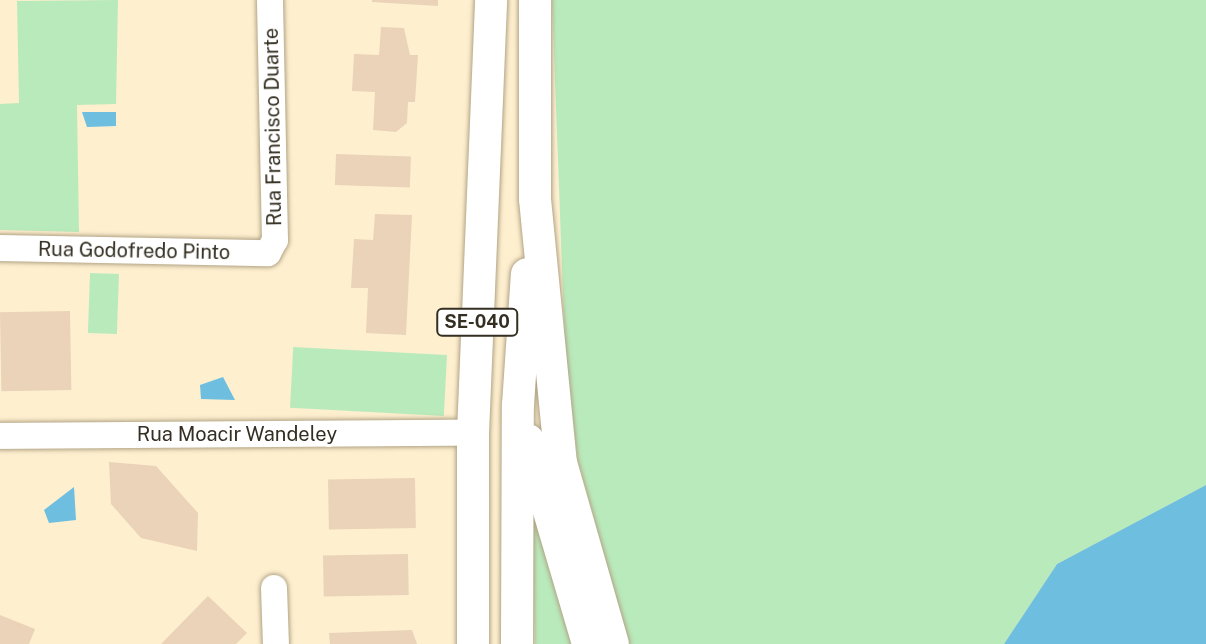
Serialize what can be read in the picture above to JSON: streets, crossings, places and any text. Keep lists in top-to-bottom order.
{
  "streets": {
    "main road": ["SE-040"],
    "street": ["Rua Francisco Duarte", "Rua Godofredo Pinto", "Rua Moacir Wandeley"]
  },
  "crossings": [
    ["Rua Francisco Duarte", "Rua Godofredo Pinto"],
    ["SE-040", "Rua Moacir Wandeley"]
  ]
}
